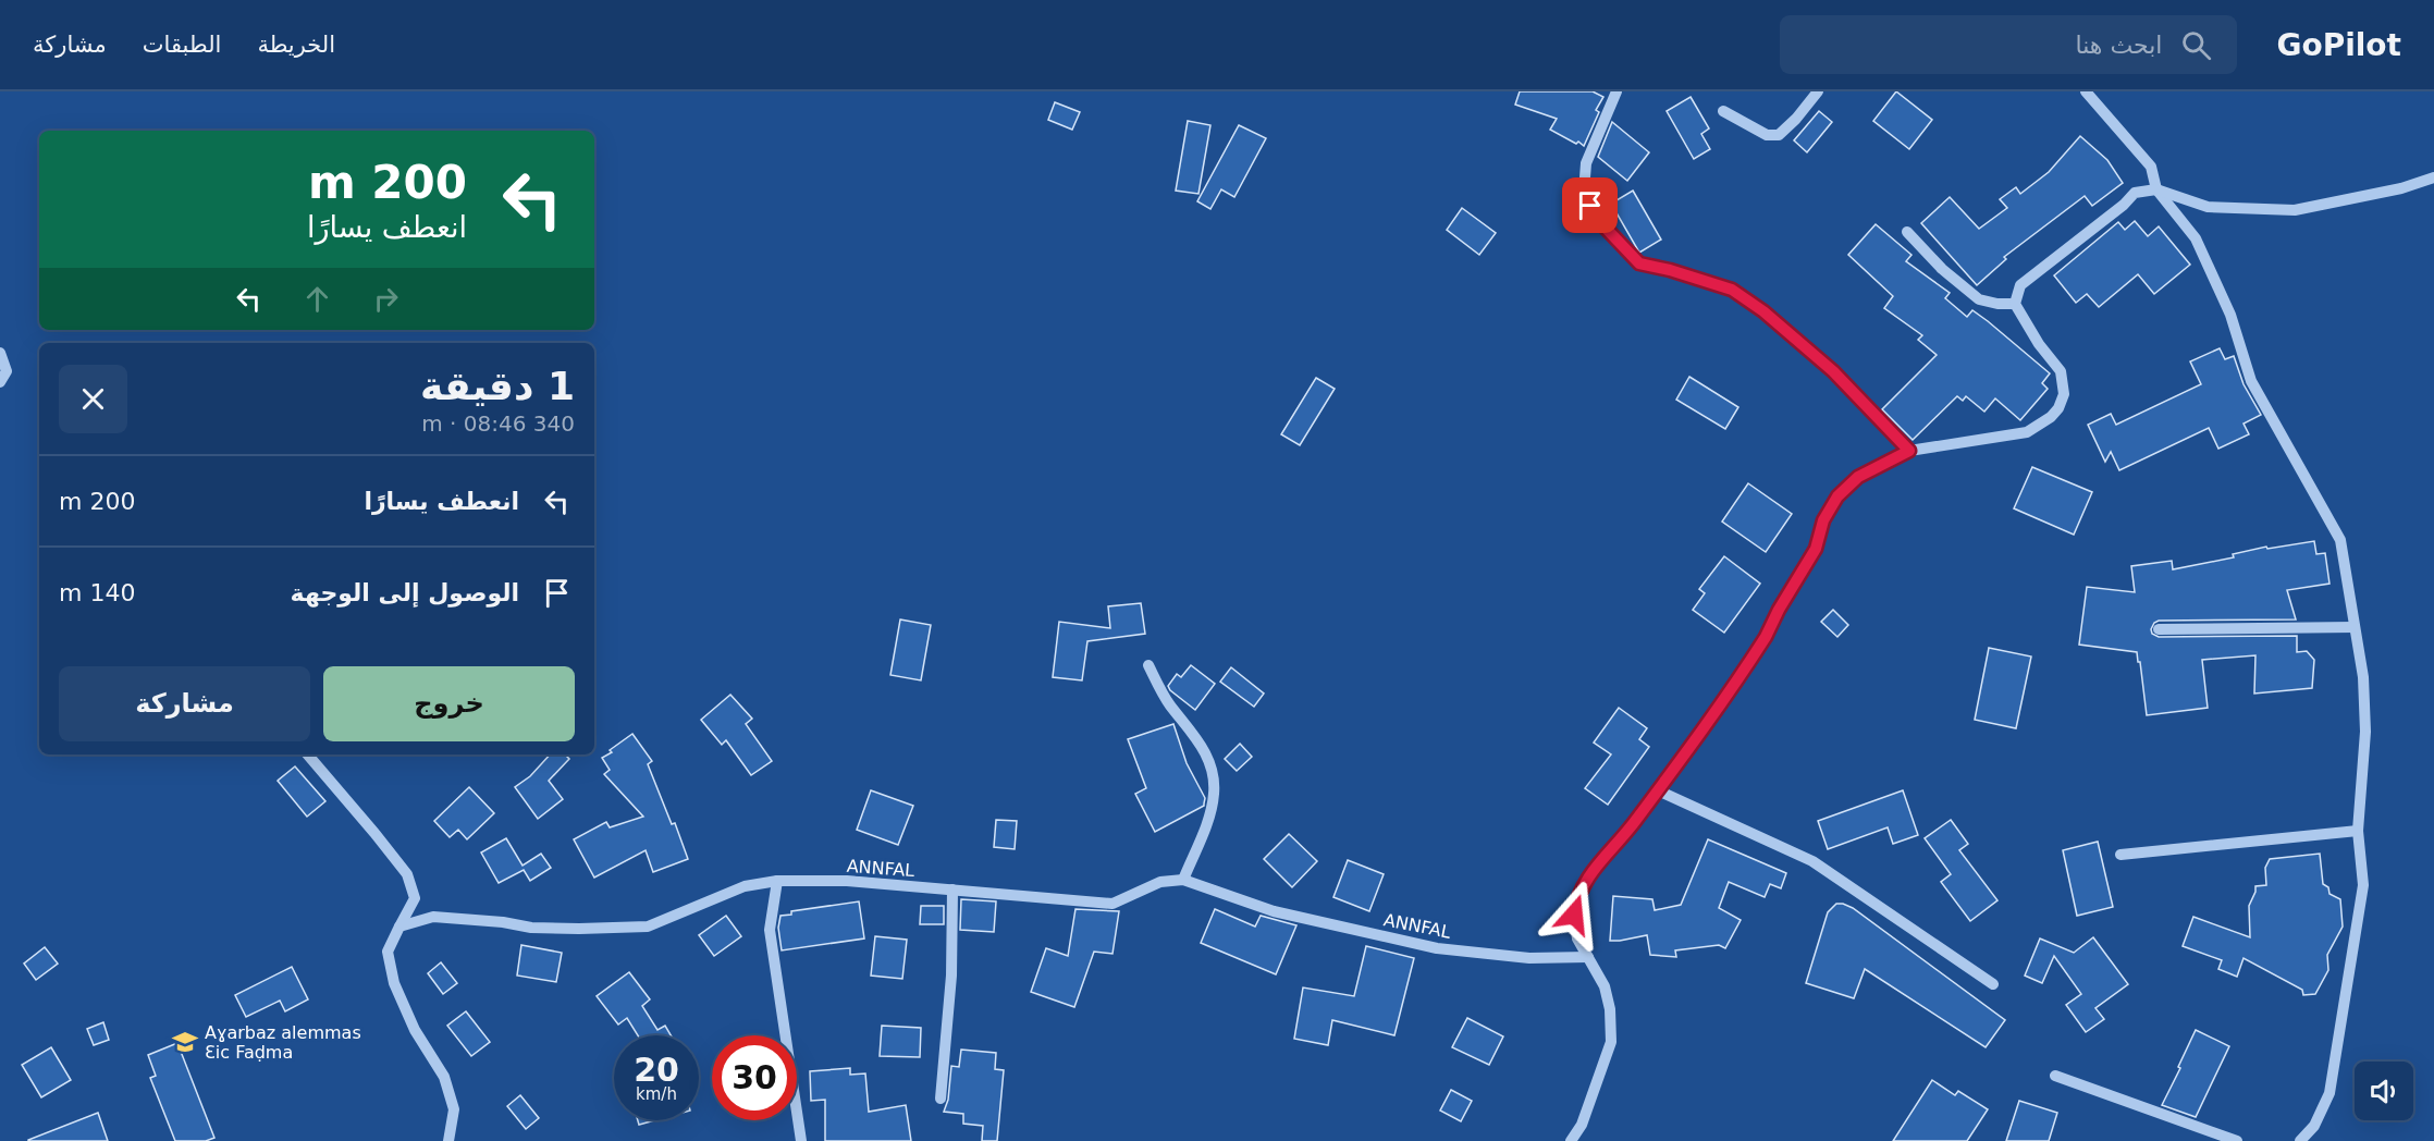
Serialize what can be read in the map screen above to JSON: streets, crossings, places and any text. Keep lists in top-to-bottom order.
{
  "streets": {
    "street": ["ANNFAL"]
  },
  "places": {
    "school or university": ["Aɣarbaz alemmas Ɛic Faḍma"]
  },
  "page": {
    "header": "GoPilot",
    "search": "ابحث هنا",
    "nav": ["الخريطة", "الطبقات", "مشاركة"],
    "turn": ["200 m", "انعطف يسارًا"],
    "heading": ["1 دقيقة", "340 m · 08:46"],
    "list": [
      {
        "name": "انعطف يسارًا",
        "value": "200 m"
      },
      {
        "name": "الوصول إلى الوجهة",
        "value": "140 m"
      }
    ],
    "buttons": ["خروج", "مشاركة"],
    "speed": "20 km/h",
    "limit": "30"
  }
}
